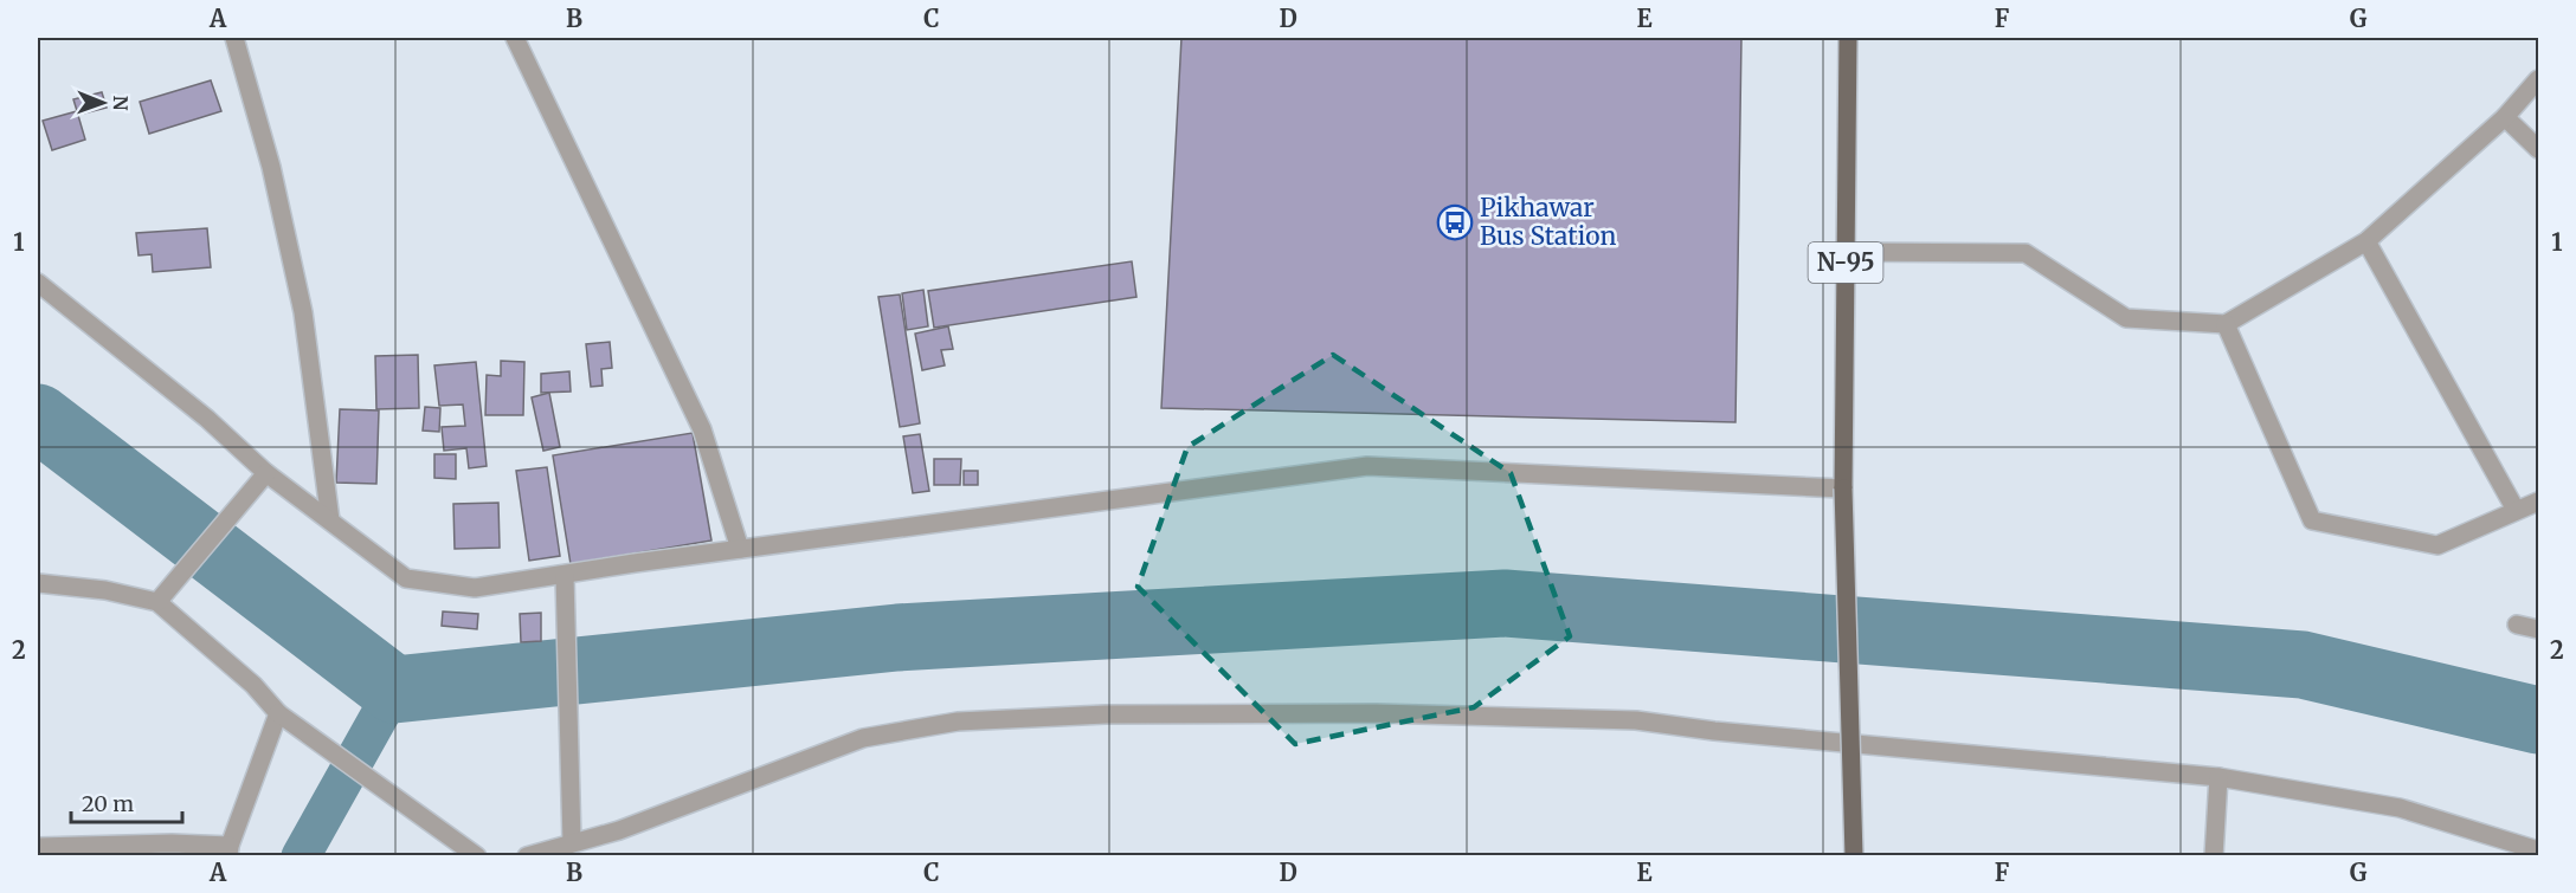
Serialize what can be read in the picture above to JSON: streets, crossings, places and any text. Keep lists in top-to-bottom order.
{
  "streets": {
    "main road": ["N-95"]
  },
  "places": {
    "bus stop": ["Pikhawar Bus Station"]
  },
  "scale_bar": "20 m",
  "north": "right",
  "grid": {
    "columns": [
      "A",
      "B",
      "C",
      "D",
      "E",
      "F",
      "G"
    ],
    "rows": ["1", "2"]
  }
}
